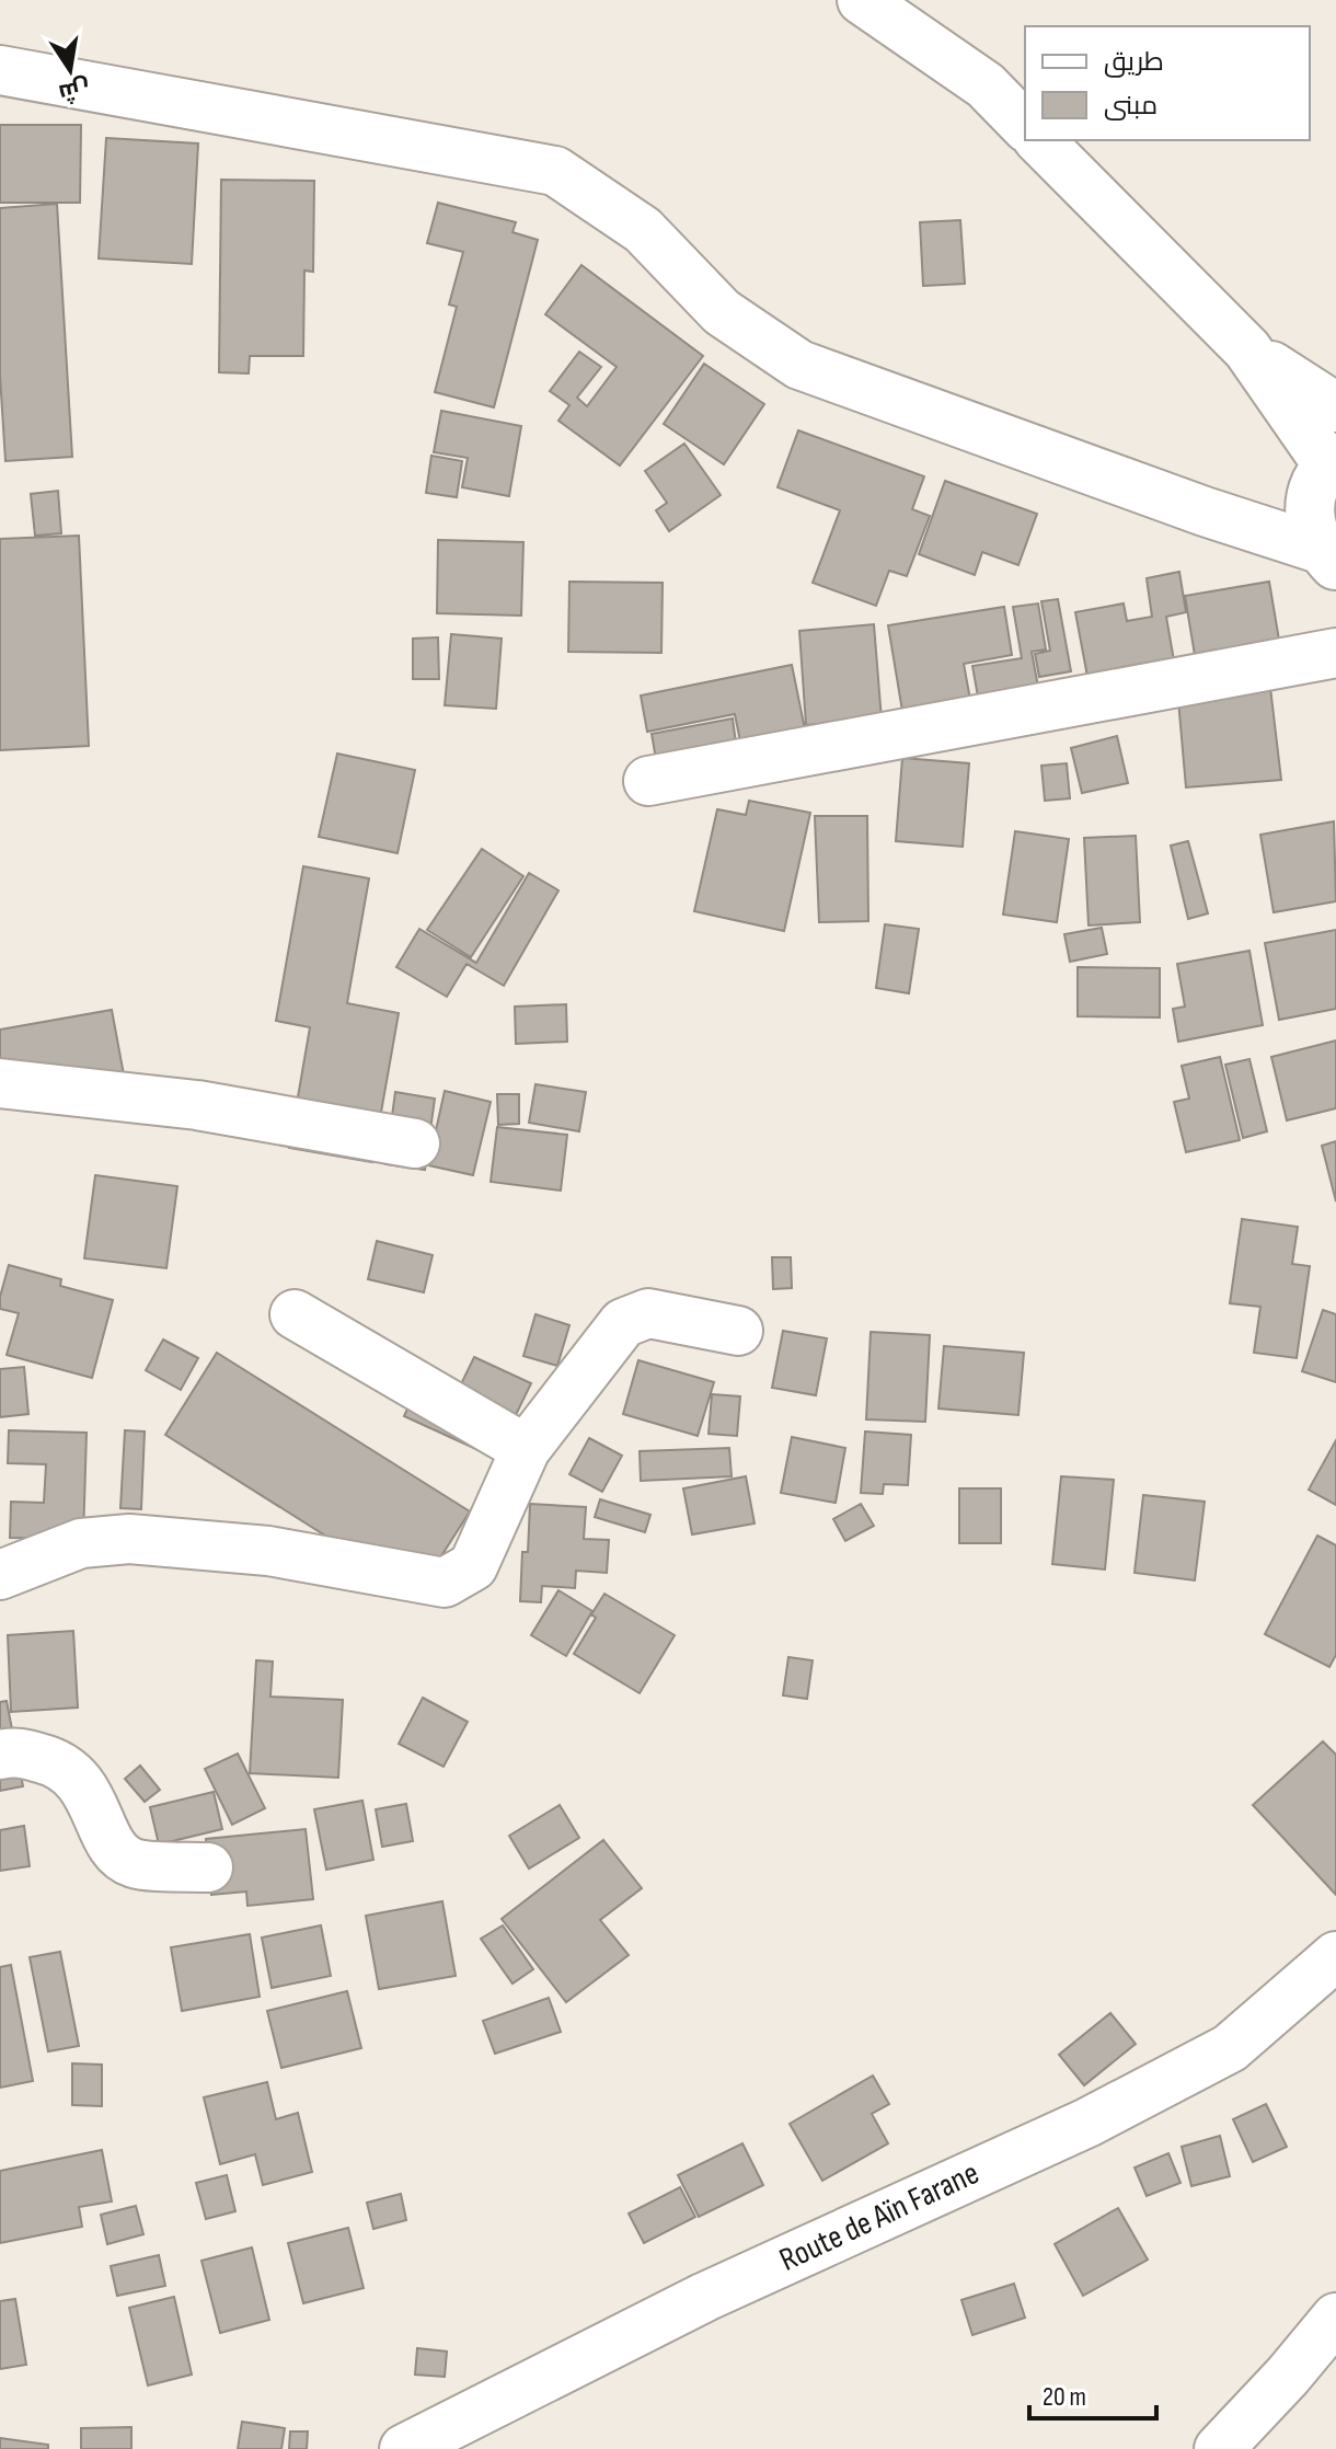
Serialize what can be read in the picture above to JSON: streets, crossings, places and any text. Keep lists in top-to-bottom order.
{
  "streets": {
    "street": ["Route de Aïn Farane"]
  },
  "legend": ["طريق", "مبنى"],
  "scale_bar": "20 m",
  "north": "bottom"
}
